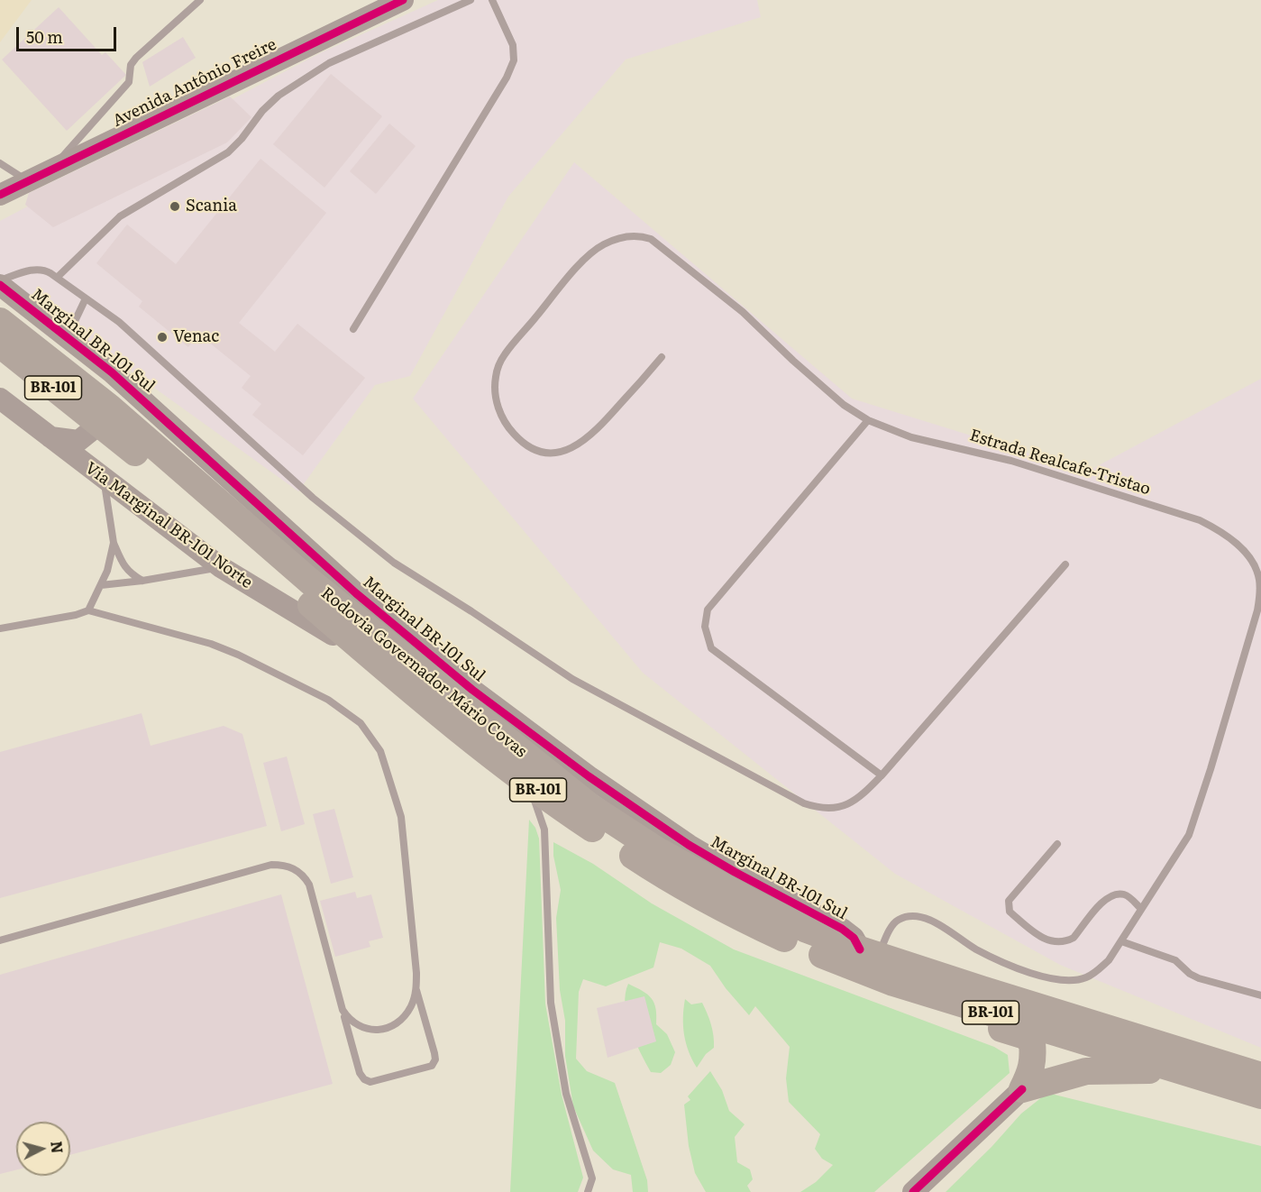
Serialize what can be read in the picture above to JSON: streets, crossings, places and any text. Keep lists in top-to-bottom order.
{
  "streets": {
    "highway": ["BR-101", "Rodovia Governador Mário Covas"],
    "street": ["Avenida Antônio Freire", "Marginal BR-101 Sul", "Via Marginal BR-101 Norte"],
    "lane": ["Estrada Realcafe-Tristao"]
  },
  "crossings": [
    ["Marginal BR-101 Sul", "Estrada Realcafe-Tristao"],
    ["Marginal BR-101 Sul", "Rodovia Governador Mário Covas"],
    ["Estrada Realcafe-Tristao", "Rodovia Governador Mário Covas"],
    ["Via Marginal BR-101 Norte", "Rodovia Governador Mário Covas"]
  ],
  "places": ["Scania", "Venac"],
  "scale_bar": "50 m",
  "north": "right"
}
